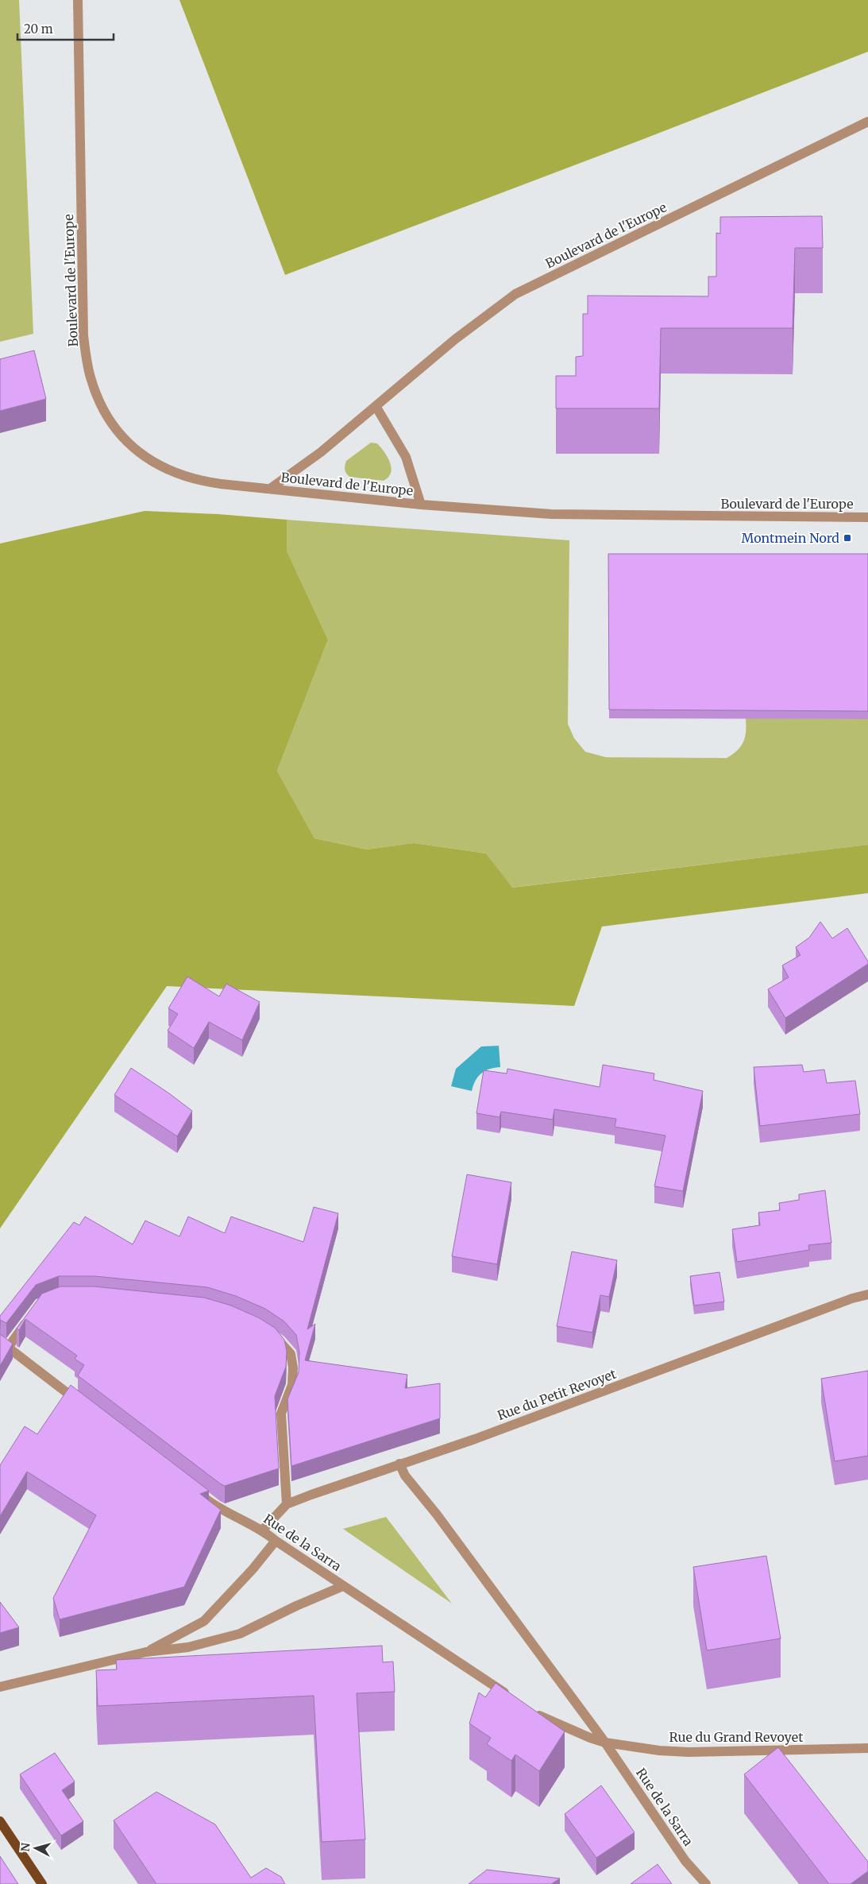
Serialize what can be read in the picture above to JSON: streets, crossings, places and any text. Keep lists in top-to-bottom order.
{
  "streets": {
    "street": [
      "Boulevard de l'Europe",
      "Rue du Petit Revoyet",
      "Rue de la Sarra",
      "Rue du Grand Revoyet"
    ]
  },
  "crossings": [
    ["Rue du Petit Revoyet", "Rue de la Sarra"],
    ["Rue de la Sarra", "Rue du Grand Revoyet"]
  ],
  "places": {
    "transit": ["Montmein Nord"]
  },
  "scale_bar": "20 m",
  "north": "left"
}
